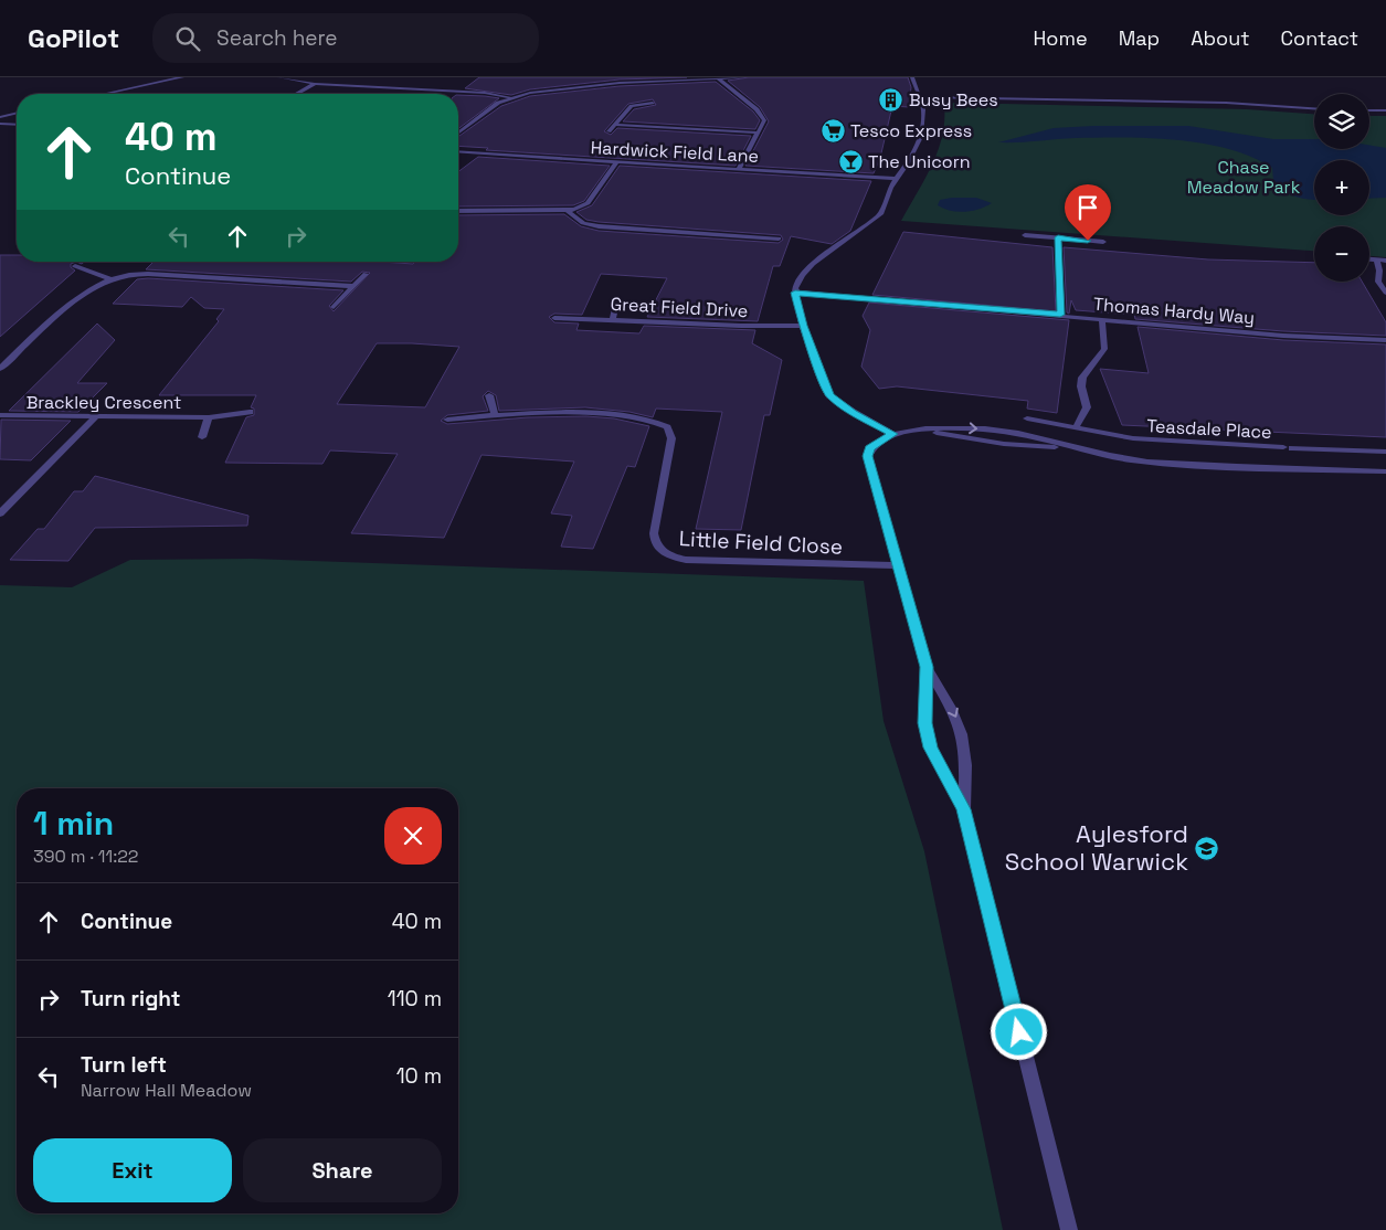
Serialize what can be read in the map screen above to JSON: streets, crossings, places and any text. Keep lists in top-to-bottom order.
{
  "streets": {
    "street": [
      "Hardwick Field Lane",
      "Great Field Drive",
      "Thomas Hardy Way",
      "Brackley Crescent",
      "Teasdale Place",
      "Little Field Close"
    ]
  },
  "parks": ["Chase Meadow Park"],
  "places": {
    "building": ["Busy Bees"],
    "supermarket": ["Tesco Express"],
    "bar": ["The Unicorn"],
    "school or university": ["Aylesford School Warwick"]
  },
  "page": {
    "header": "GoPilot",
    "search": "Search here",
    "nav": [
      "Home",
      "Map",
      "About",
      "Contact"
    ],
    "map_buttons": ["+", "−"],
    "turn": ["40 m", "Continue"],
    "heading": ["1 min", "390 m · 11:22"],
    "list": [
      {
        "name": "Continue",
        "value": "40 m"
      },
      {
        "name": "Turn right",
        "value": "110 m"
      },
      {
        "name": "Turn left",
        "note": "Narrow Hall Meadow",
        "value": "10 m"
      }
    ],
    "buttons": ["Exit", "Share"]
  }
}
